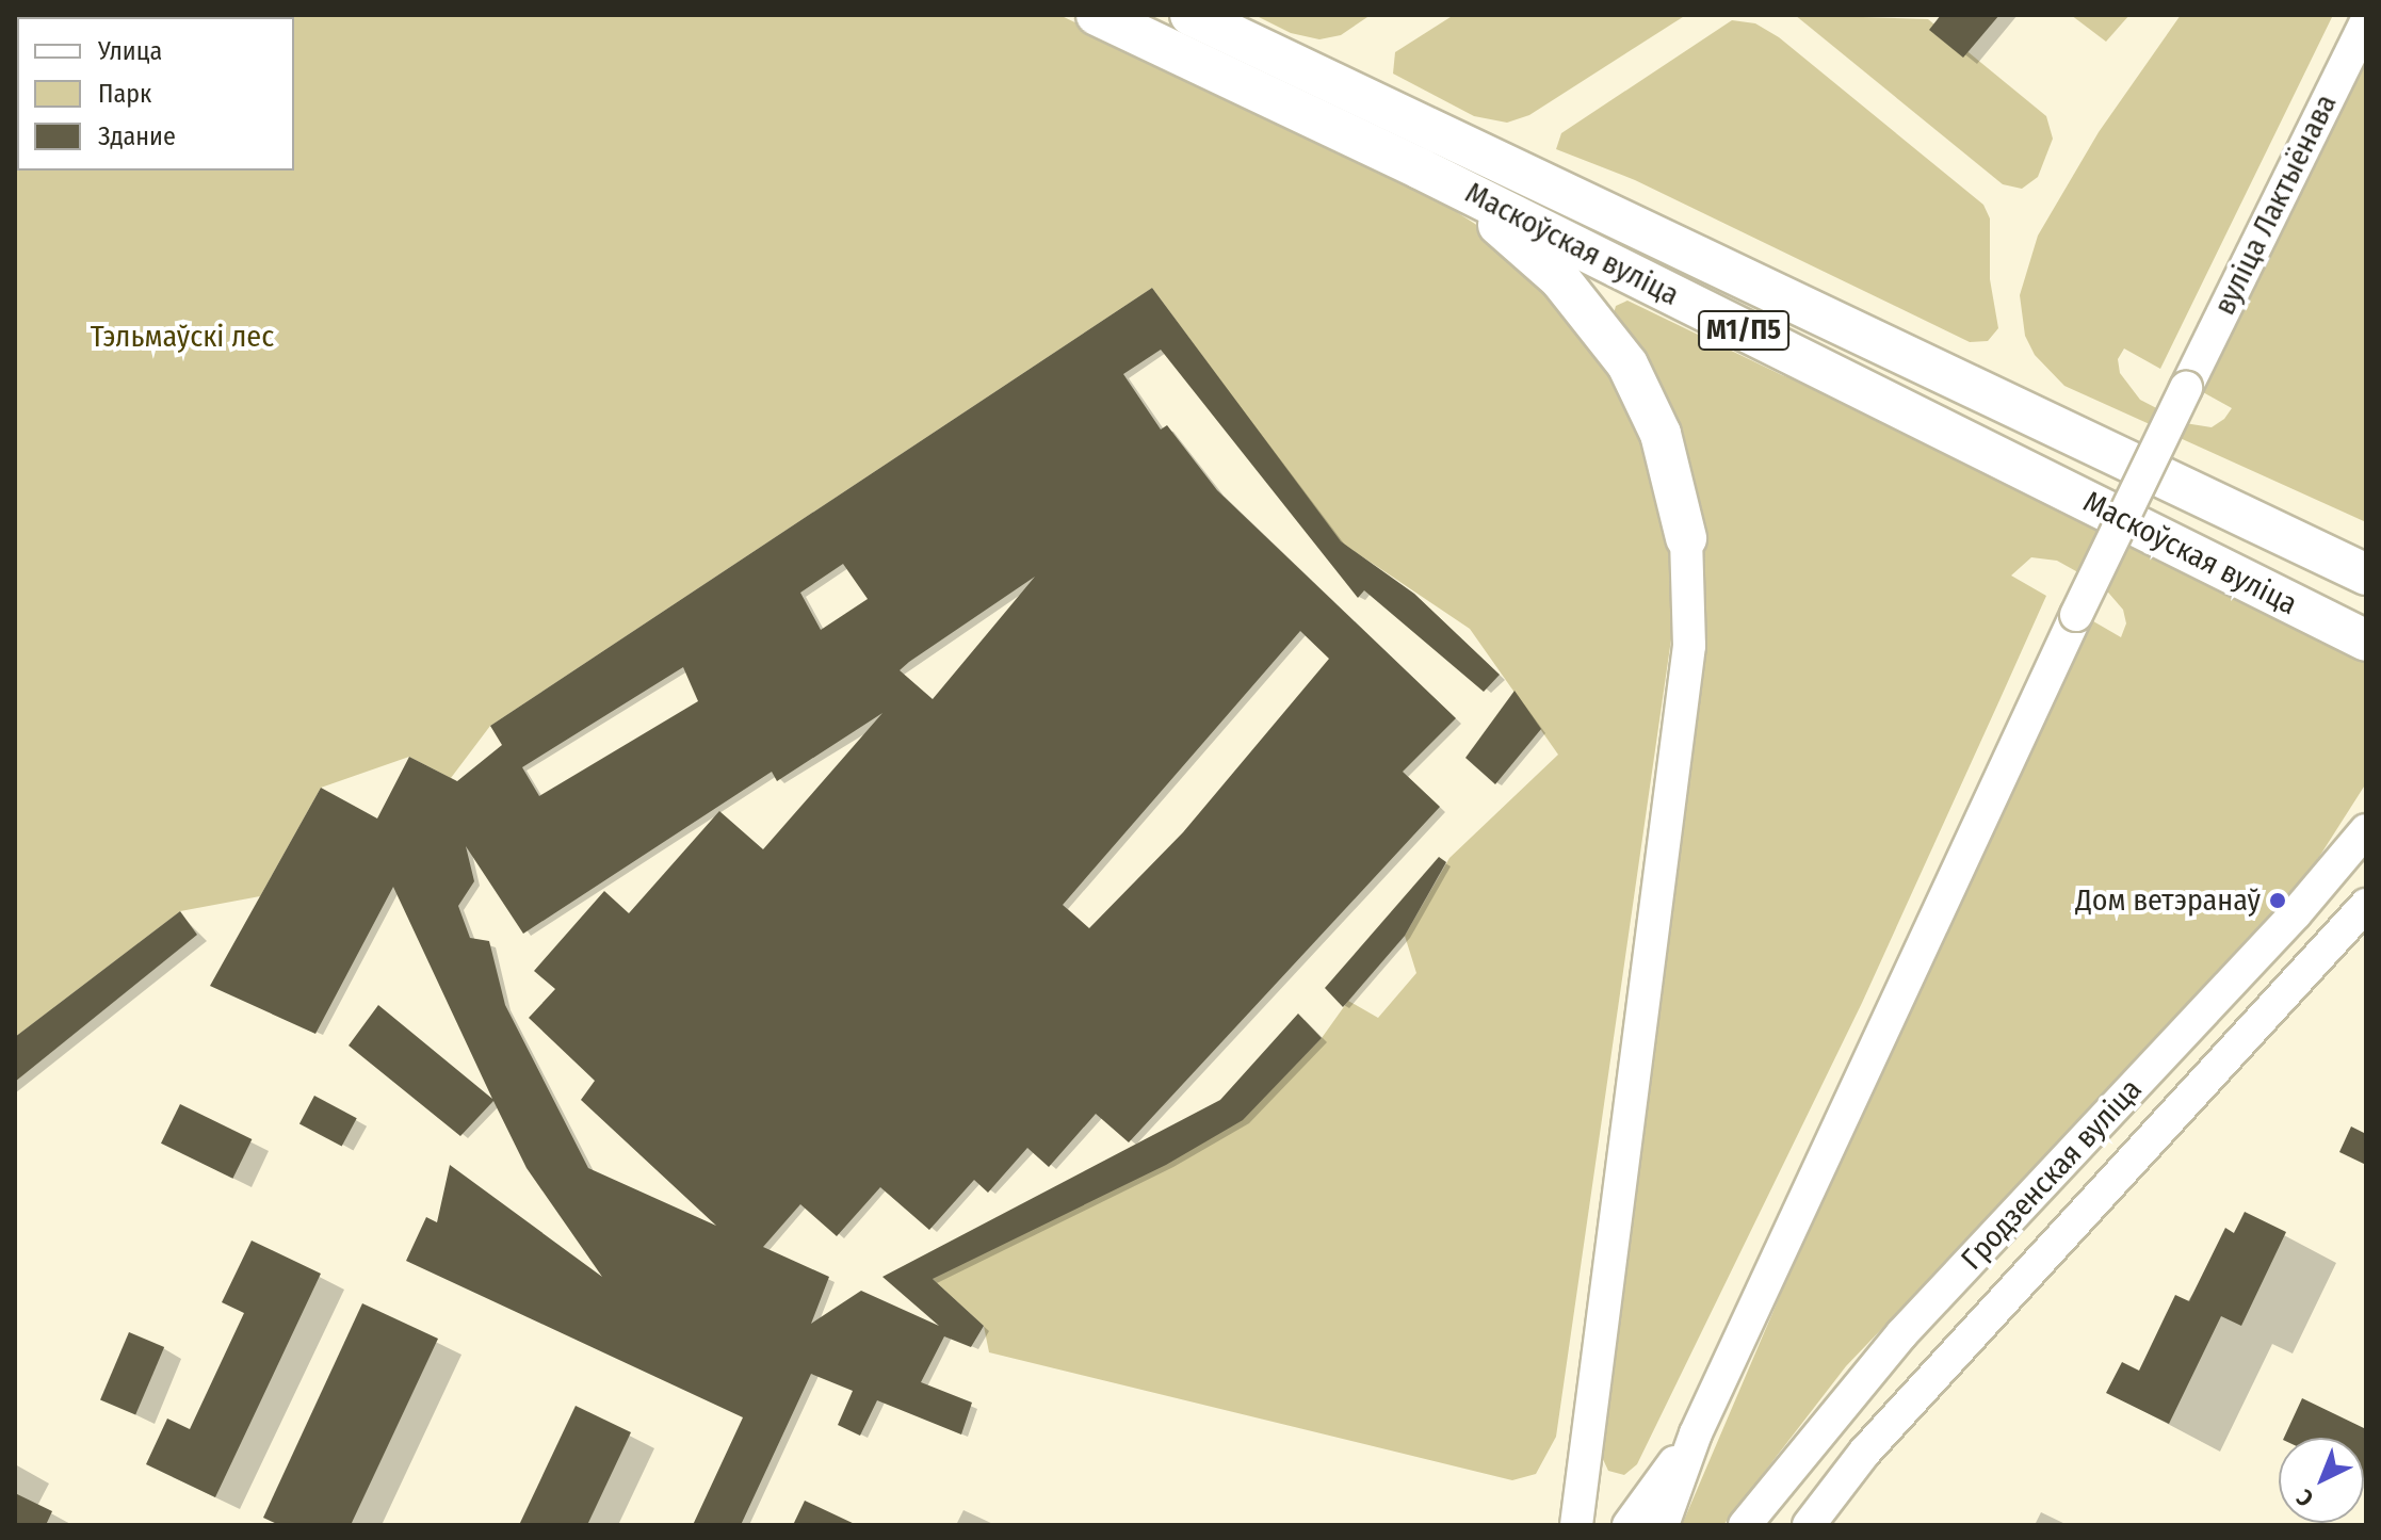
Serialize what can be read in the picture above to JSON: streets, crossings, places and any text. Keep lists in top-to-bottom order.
{
  "streets": {
    "highway": ["Маскоўская вуліца", "М1/П5"],
    "main road": ["вуліца Лактыёнава", "Гродзенская вуліца"]
  },
  "parks": ["Тэльмаўскі лес"],
  "places": ["Дом ветэранаў"],
  "legend": ["Улица", "Парк", "Здание"],
  "north": "bottom left"
}
